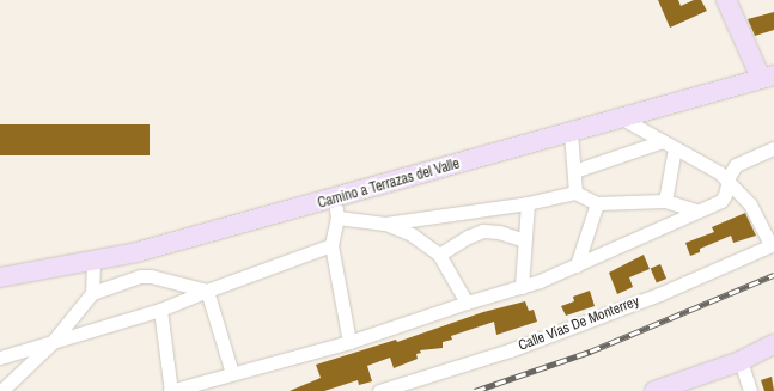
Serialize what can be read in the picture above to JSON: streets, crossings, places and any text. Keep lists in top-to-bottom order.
{
  "streets": {
    "street": ["Camino a Terrazas del Valle", "Calle Vías De Monterrey"]
  }
}
